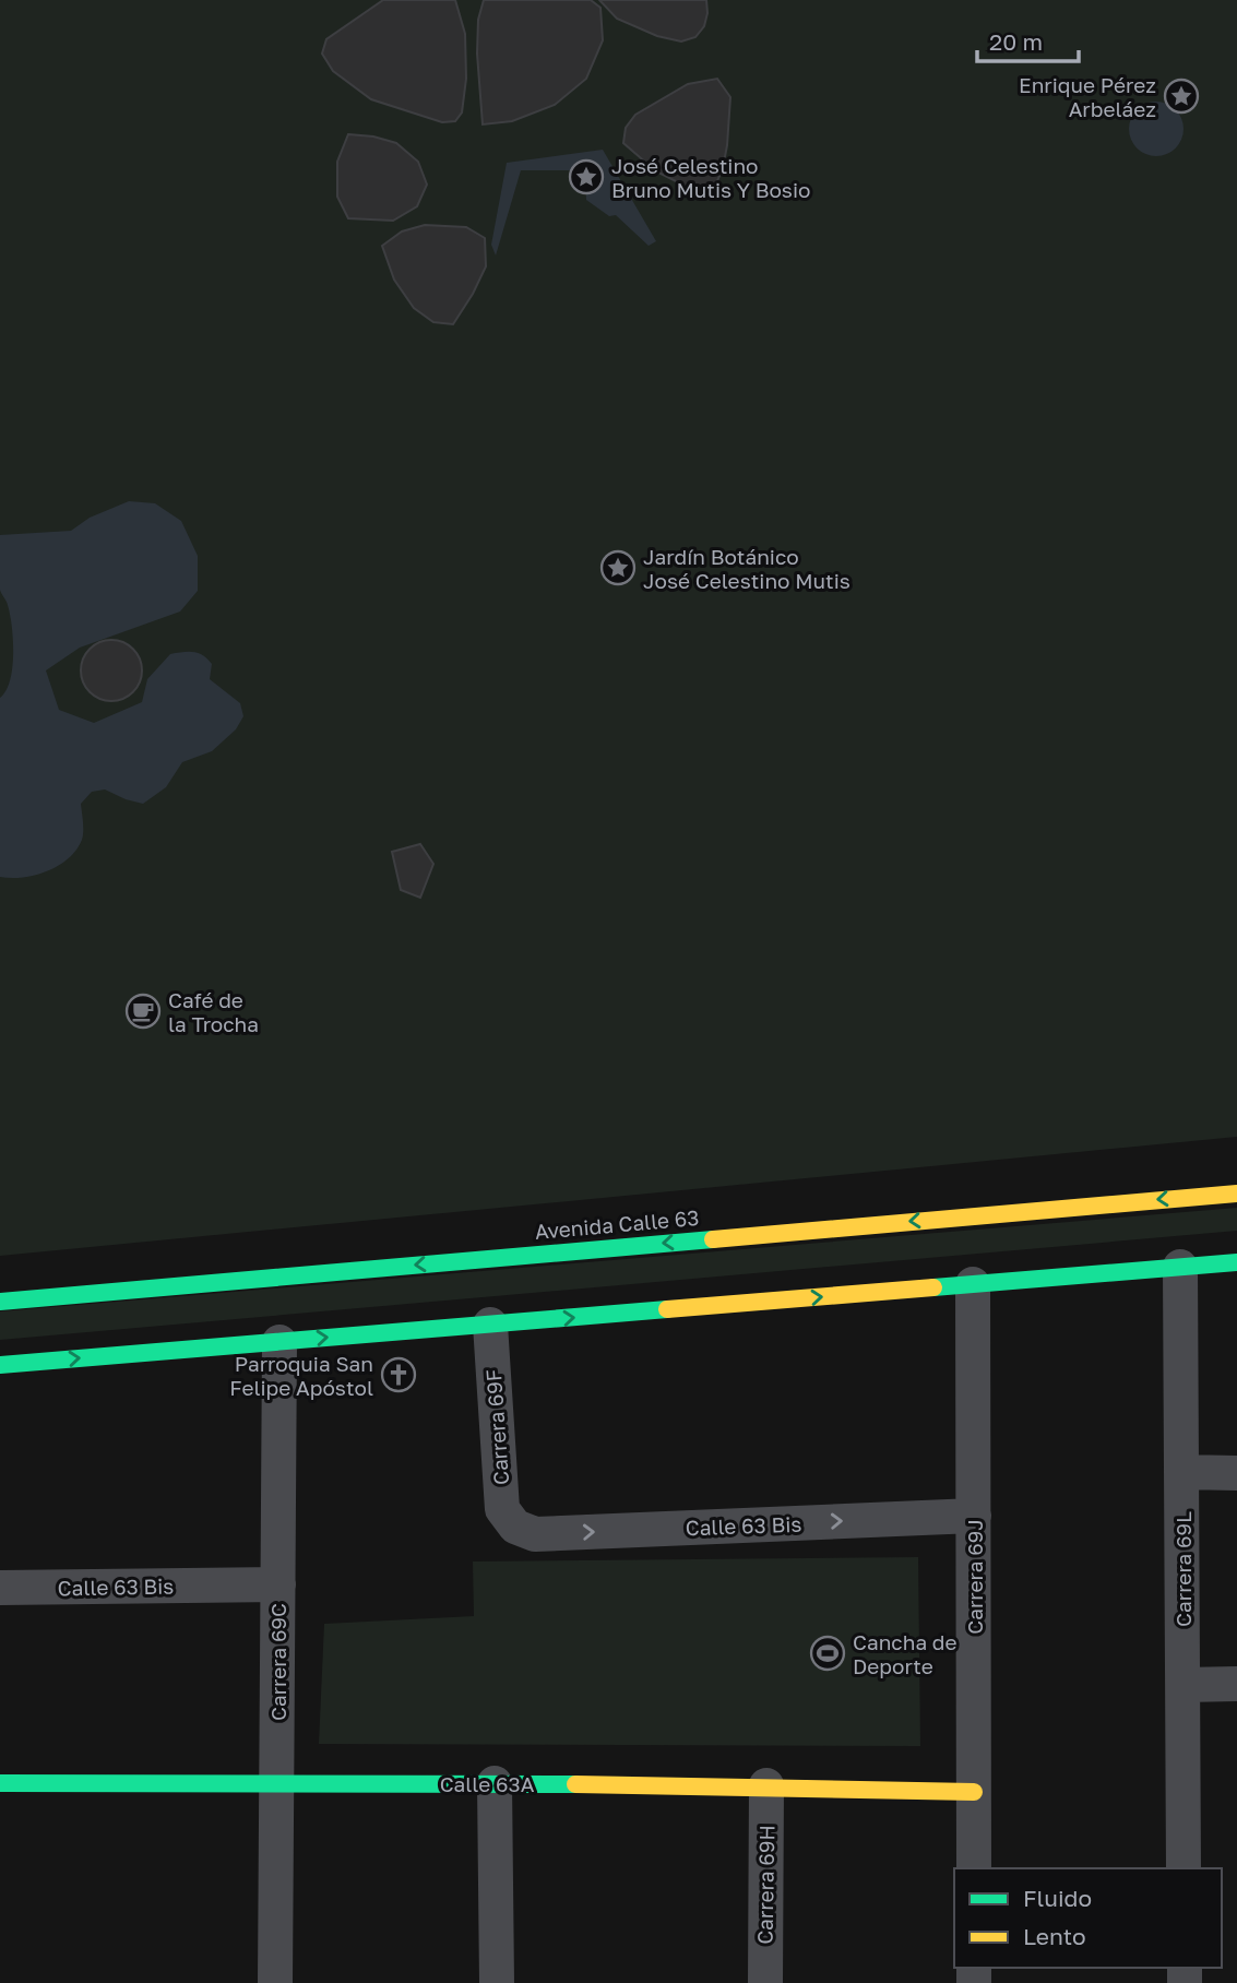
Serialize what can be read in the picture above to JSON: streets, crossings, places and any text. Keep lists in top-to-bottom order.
{
  "streets": {
    "main road": ["Avenida Calle 63", "Calle 63A"],
    "street": [
      "Carrera 69F",
      "Calle 63 Bis",
      "Carrera 69L",
      "Carrera 69J",
      "Carrera 69C",
      "Carrera 69H"
    ]
  },
  "crossings": [
    ["Carrera 69F", "Calle 63 Bis"],
    ["Calle 63 Bis", "Carrera 69J"],
    ["Calle 63 Bis", "Carrera 69C"],
    ["Carrera 69J", "Calle 63A"],
    ["Carrera 69C", "Calle 63A"],
    ["Calle 63A", "Carrera 69H"]
  ],
  "one_way": ["Calle 63 Bis"],
  "places": {
    "place": ["Enrique Pérez Arbeláez", "José Celestino Bruno Mutis Y Bosio", "Jardín Botánico José Celestino Mutis"],
    "cafe": ["Café de la Trocha"],
    "church": ["Parroquia San Felipe Apóstol"],
    "sports": ["Cancha de Deporte"]
  },
  "legend": ["Fluido", "Lento"],
  "scale_bar": "20 m"
}
